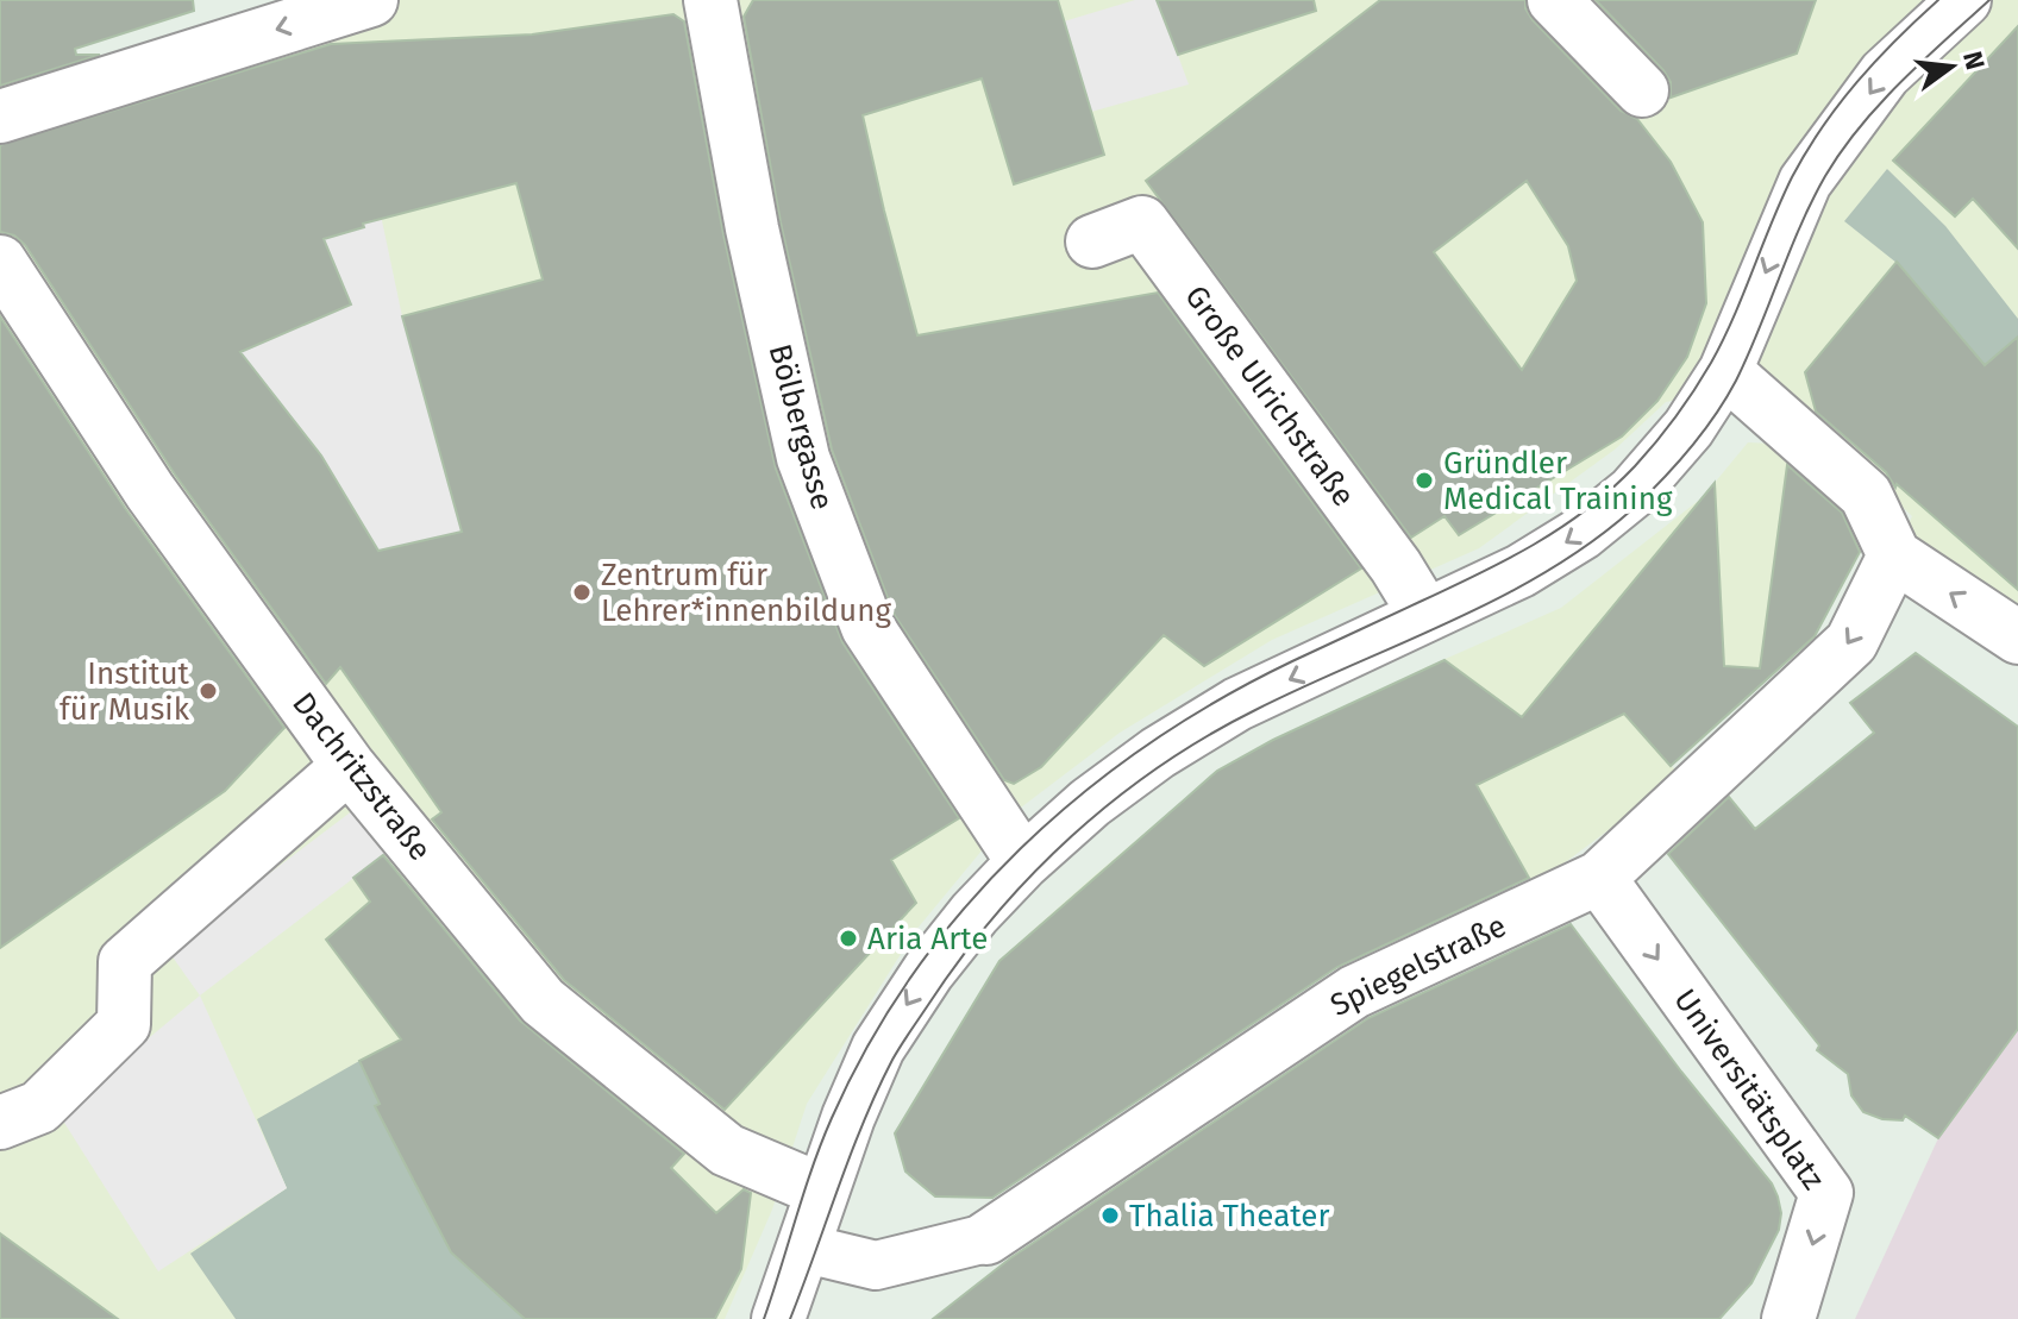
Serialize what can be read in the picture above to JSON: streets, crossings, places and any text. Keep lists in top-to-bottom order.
{
  "streets": {
    "street": [
      "Große Ulrichstraße",
      "Bölbergasse",
      "Dachritzstraße",
      "Spiegelstraße",
      "Universitätsplatz"
    ]
  },
  "crossings": [
    ["Spiegelstraße", "Universitätsplatz"]
  ],
  "one_way": ["Universitätsplatz"],
  "places": [
    "Gründler Medical Training",
    "Zentrum für Lehrer*innenbildung",
    "Institut für Musik",
    "Aria Arte",
    "Thalia Theater"
  ],
  "north": "right"
}
